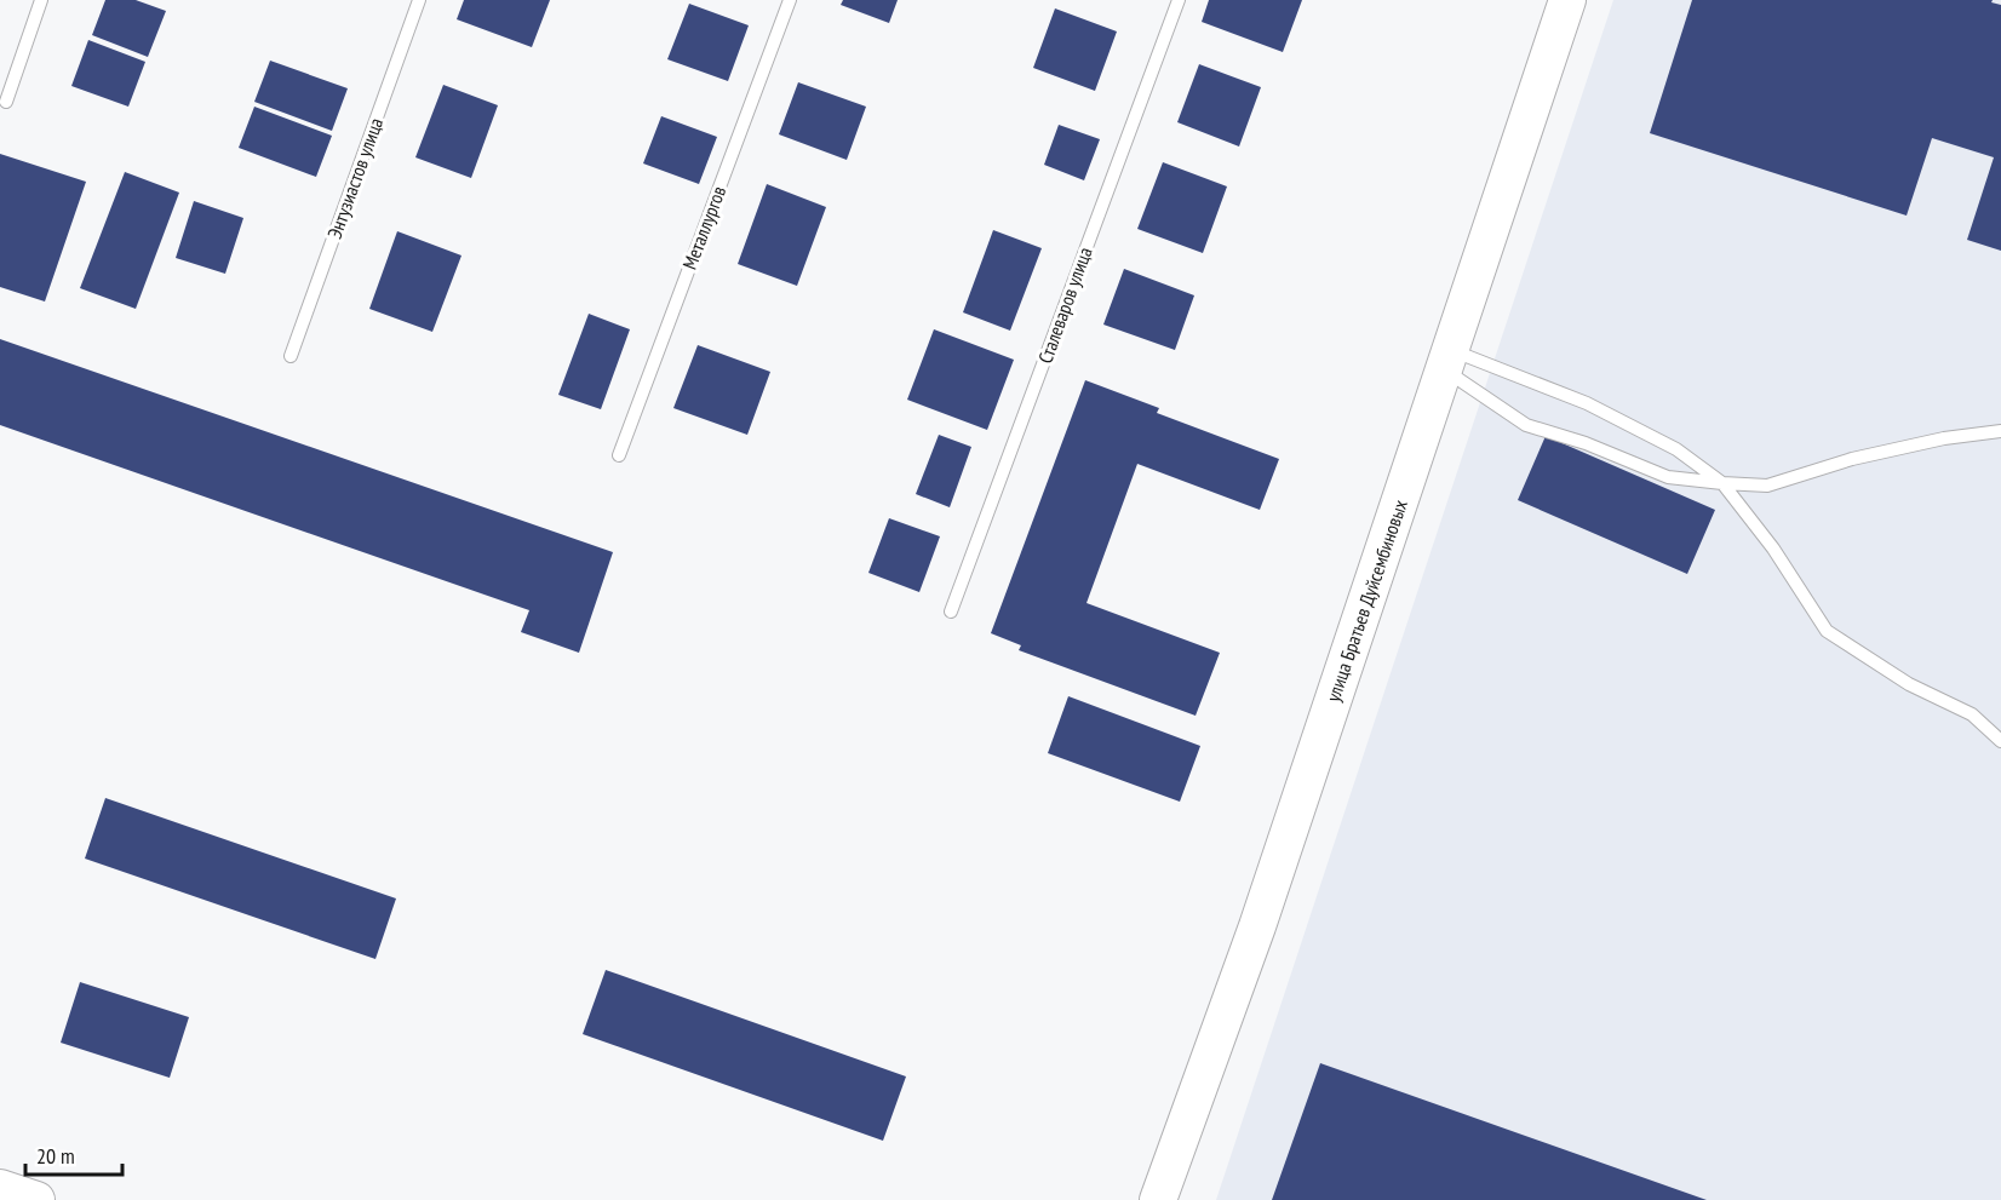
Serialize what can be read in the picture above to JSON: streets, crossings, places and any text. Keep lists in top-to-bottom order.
{
  "streets": {
    "street": ["улица Братьев Дуйсембиновых"],
    "lane": ["Энтузиастов улица", "Металлургов", "Сталеваров улица"]
  },
  "scale_bar": "20 m"
}
